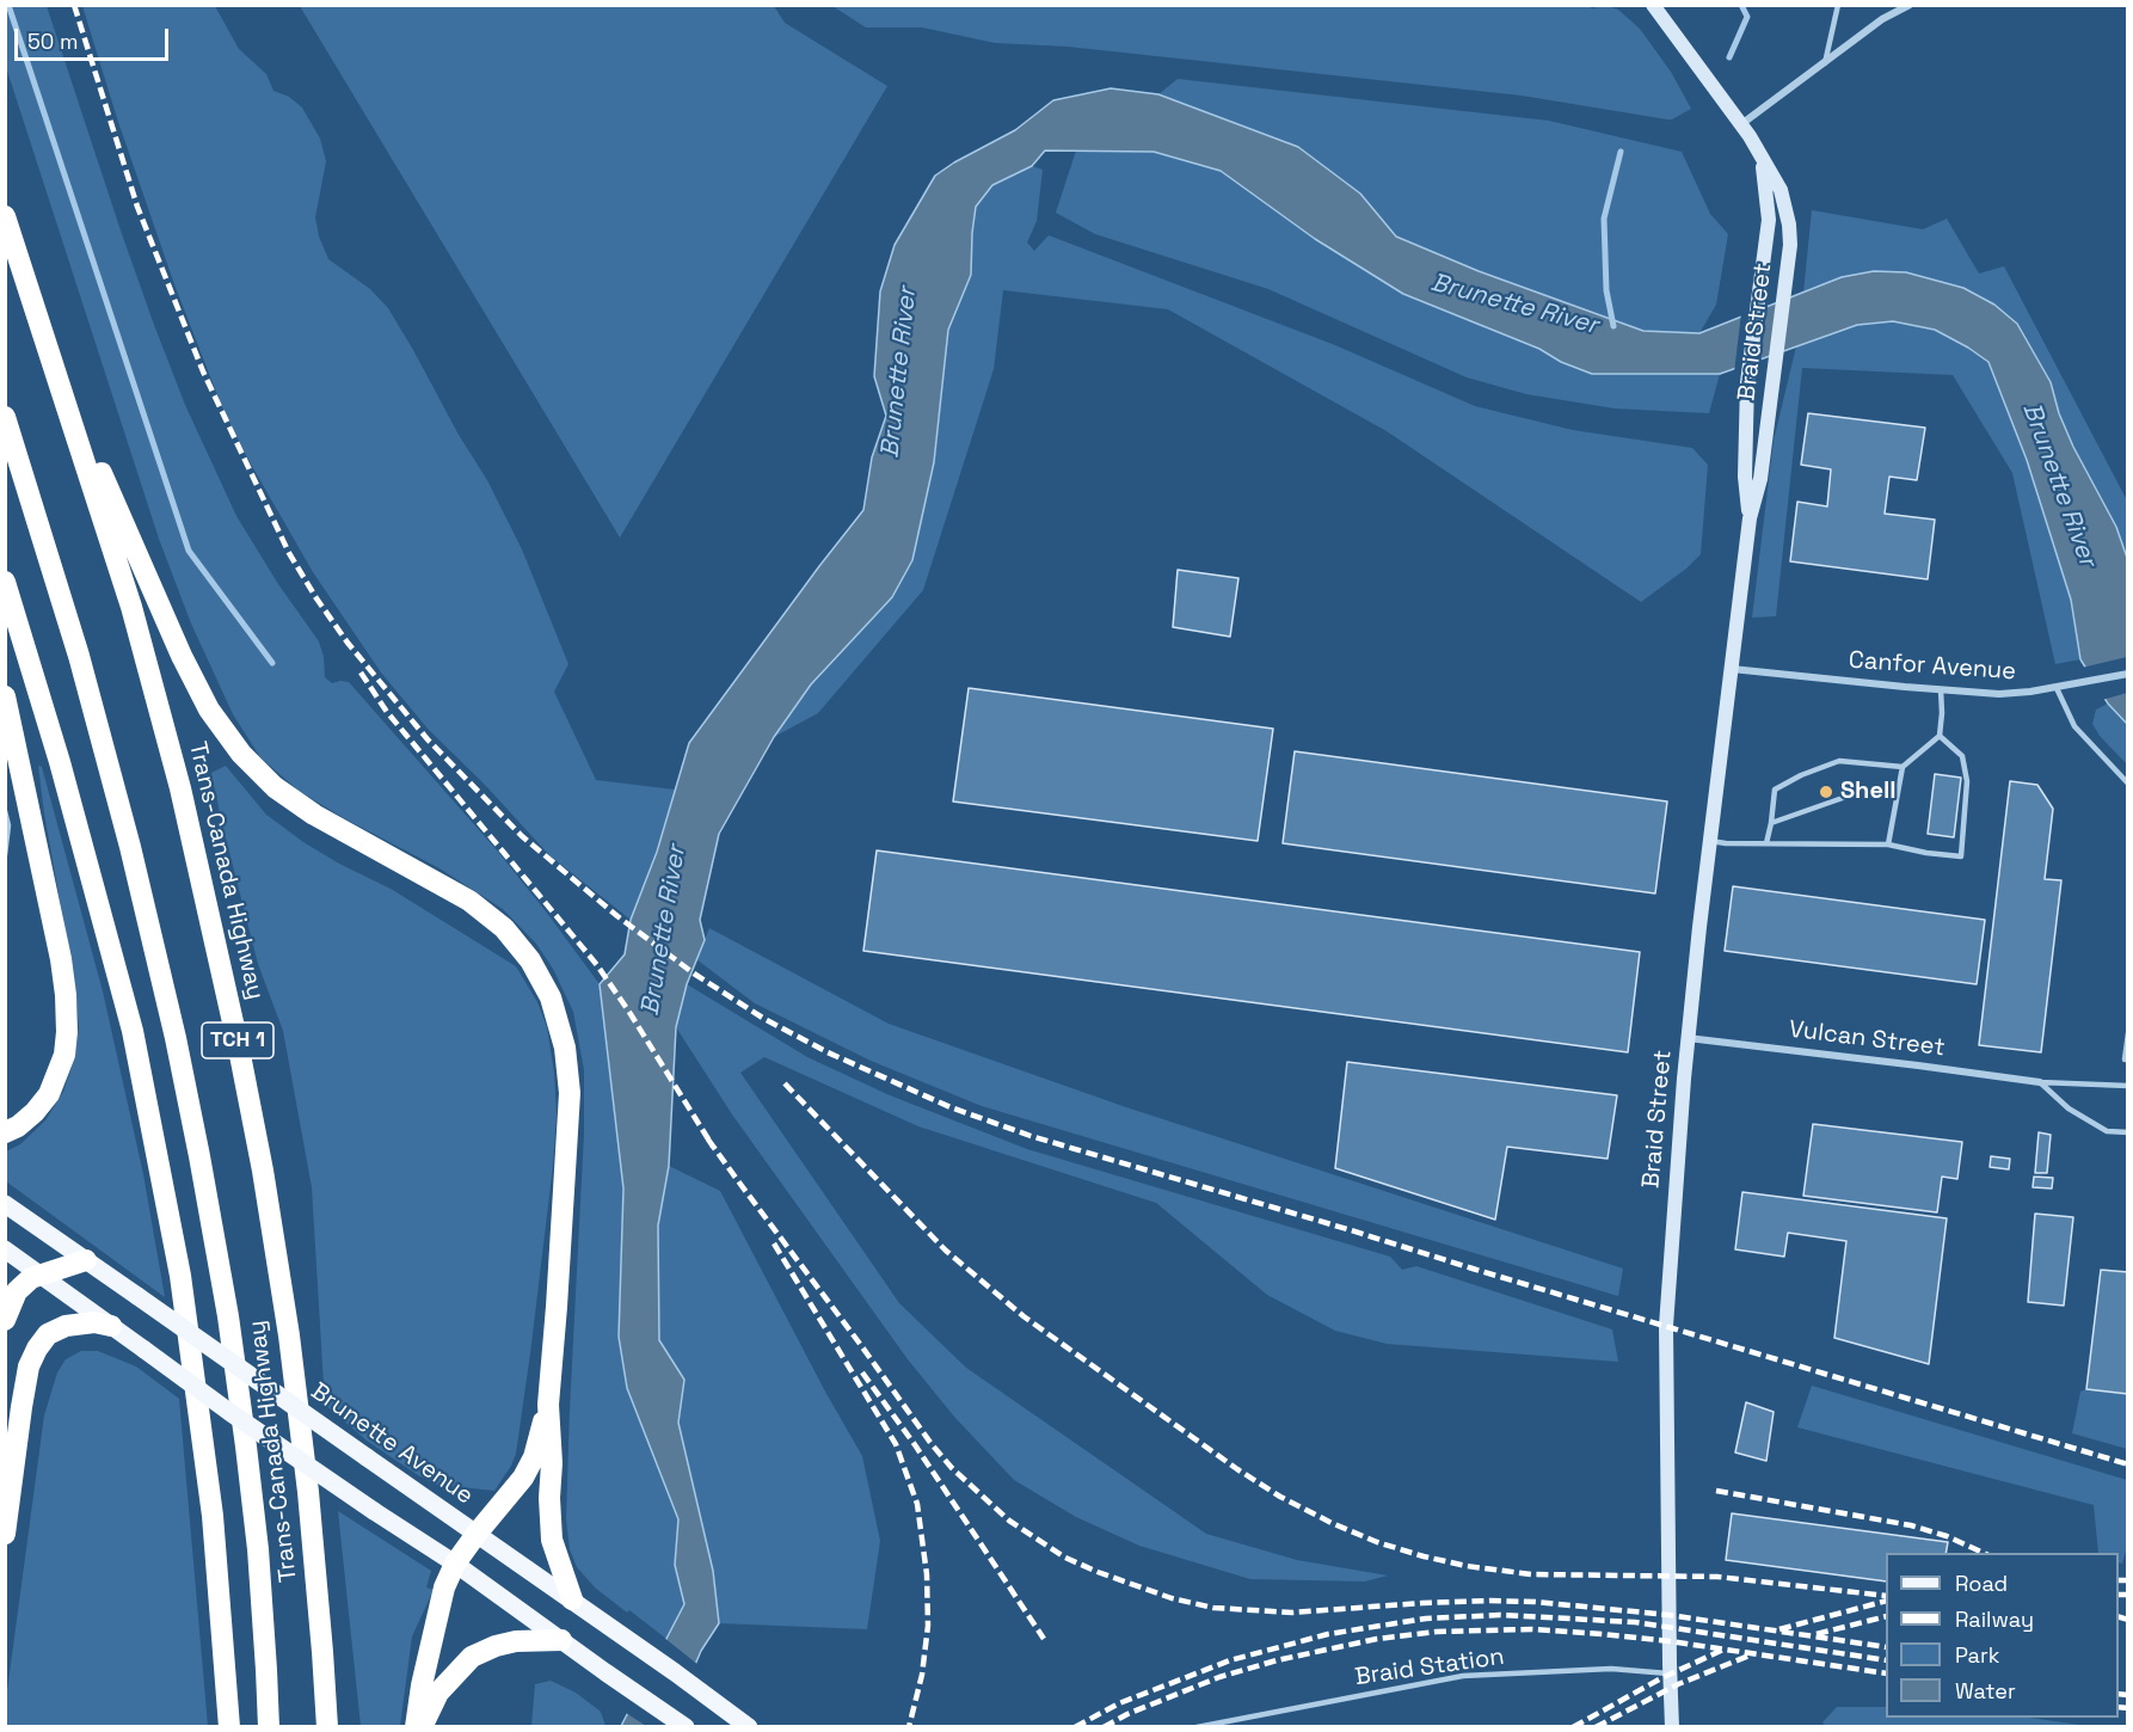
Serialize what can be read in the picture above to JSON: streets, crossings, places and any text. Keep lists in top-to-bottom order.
{
  "streets": {
    "highway": ["Trans-Canada Highway", "TCH 1"],
    "main road": ["Brunette Avenue"],
    "street": ["Braid Street", "Canfor Avenue", "Vulcan Street"],
    "lane": ["Braid Station"]
  },
  "crossings": [
    ["Braid Street", "Canfor Avenue"],
    ["Braid Street", "Vulcan Street"],
    ["Braid Street", "Braid Station"]
  ],
  "water": ["Brunette River"],
  "places": ["Shell"],
  "legend": [
    "Road",
    "Railway",
    "Park",
    "Water"
  ],
  "scale_bar": "50 m"
}
